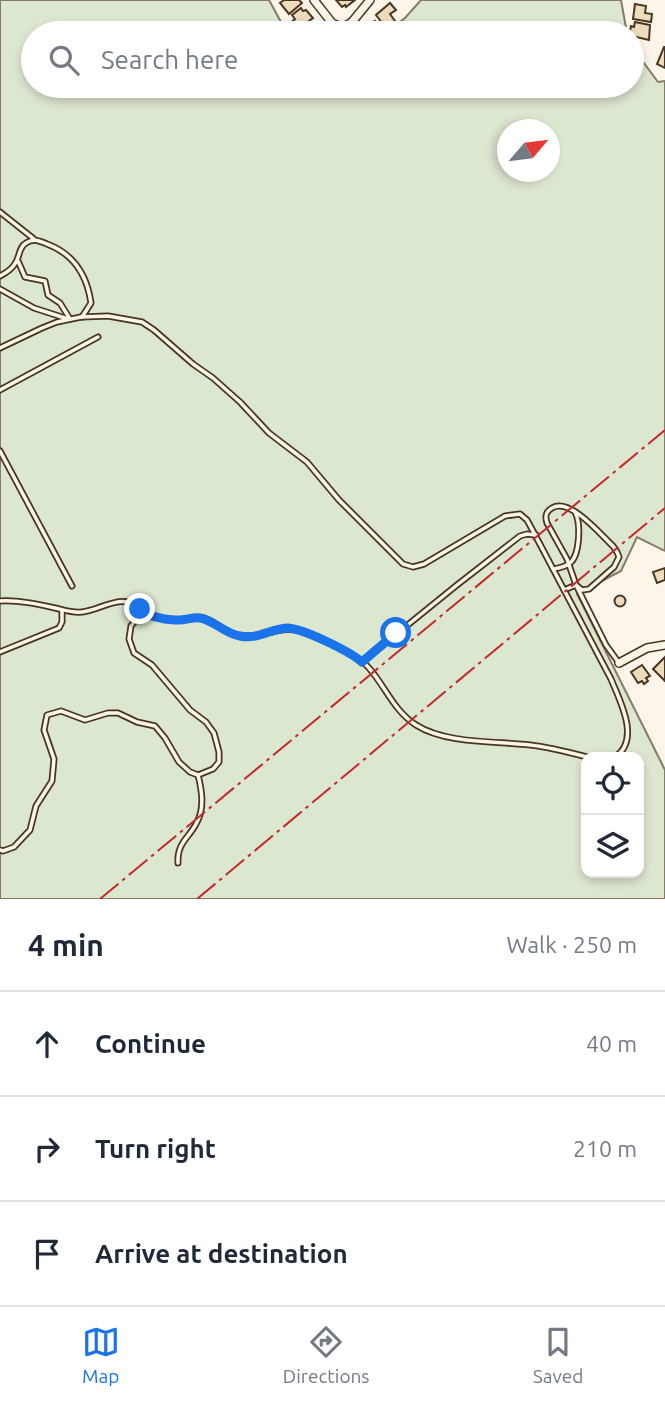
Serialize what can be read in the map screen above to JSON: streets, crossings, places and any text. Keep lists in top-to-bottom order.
{
  "north": "top right",
  "page": {
    "search": "Search here",
    "heading": ["4 min", "Walk · 250 m"],
    "list": [
      ["Continue", "40 m"],
      ["Turn right", "210 m"],
      "Arrive at destination"
    ],
    "nav": ["Map", "Directions", "Saved"]
  }
}
